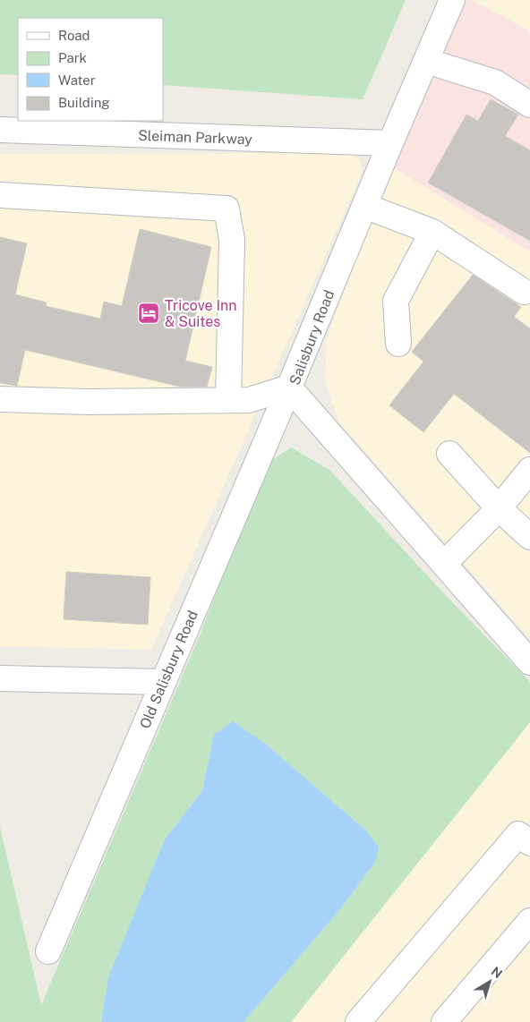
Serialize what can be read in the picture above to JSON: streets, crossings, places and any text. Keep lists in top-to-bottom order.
{
  "streets": {
    "street": ["Sleiman Parkway", "Salisbury Road", "Old Salisbury Road"]
  },
  "crossings": [
    ["Sleiman Parkway", "Salisbury Road"],
    ["Salisbury Road", "Old Salisbury Road"]
  ],
  "places": {
    "hotel": ["Tricove Inn & Suites"]
  },
  "legend": [
    "Road",
    "Park",
    "Water",
    "Building"
  ],
  "north": "top right"
}
